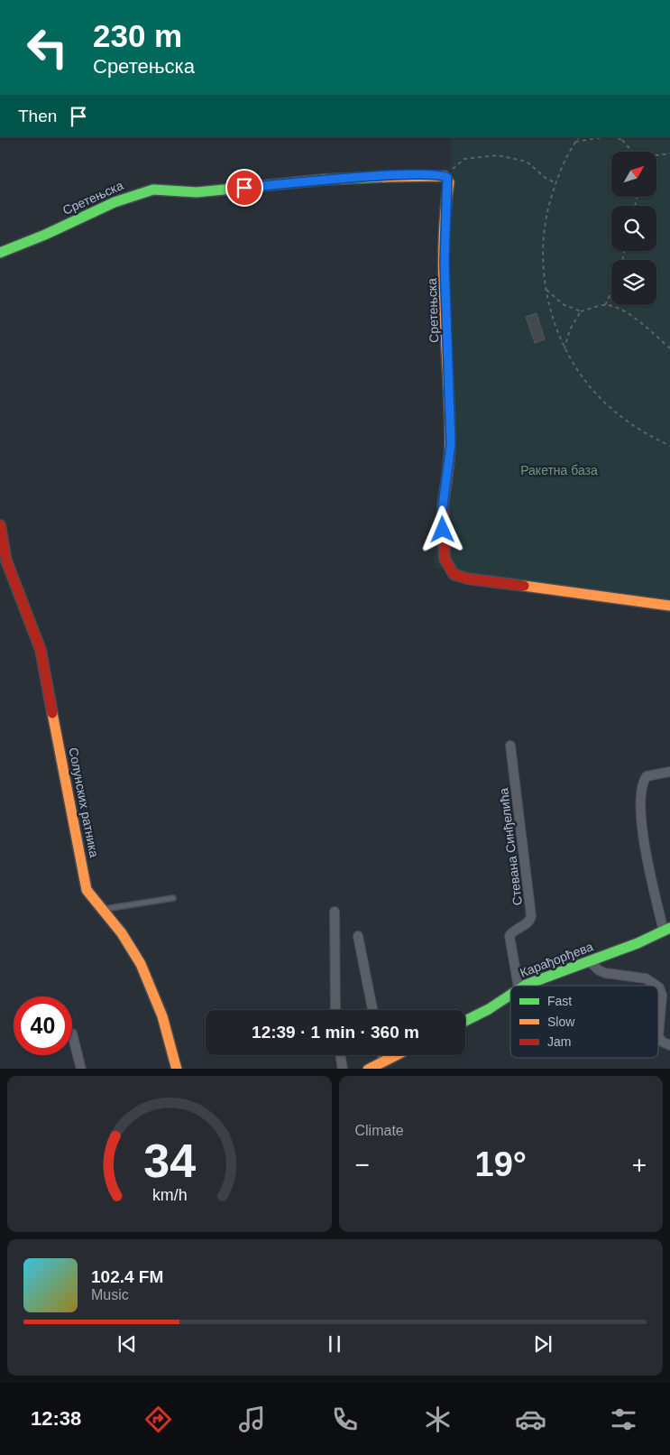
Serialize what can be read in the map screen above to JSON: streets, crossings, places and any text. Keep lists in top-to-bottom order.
{
  "streets": {
    "street": [
      "Сретењска",
      "Солунских ратника",
      "Стевана Синђелића",
      "Карађорђева"
    ]
  },
  "parks": ["Ракетна база"],
  "legend": ["Fast", "Slow", "Jam"],
  "north": "top right",
  "page": {
    "turn": ["230 m", "Сретењска"],
    "then": "Then",
    "limit": "40",
    "trip": "12:39 · 1 min · 360 m",
    "tile": "Climate",
    "heat": ["−", "19°", "+"],
    "song": ["102.4 FM", "Music"],
    "tabs": "12:38",
    "gauge": ["34", "km/h"]
  }
}
